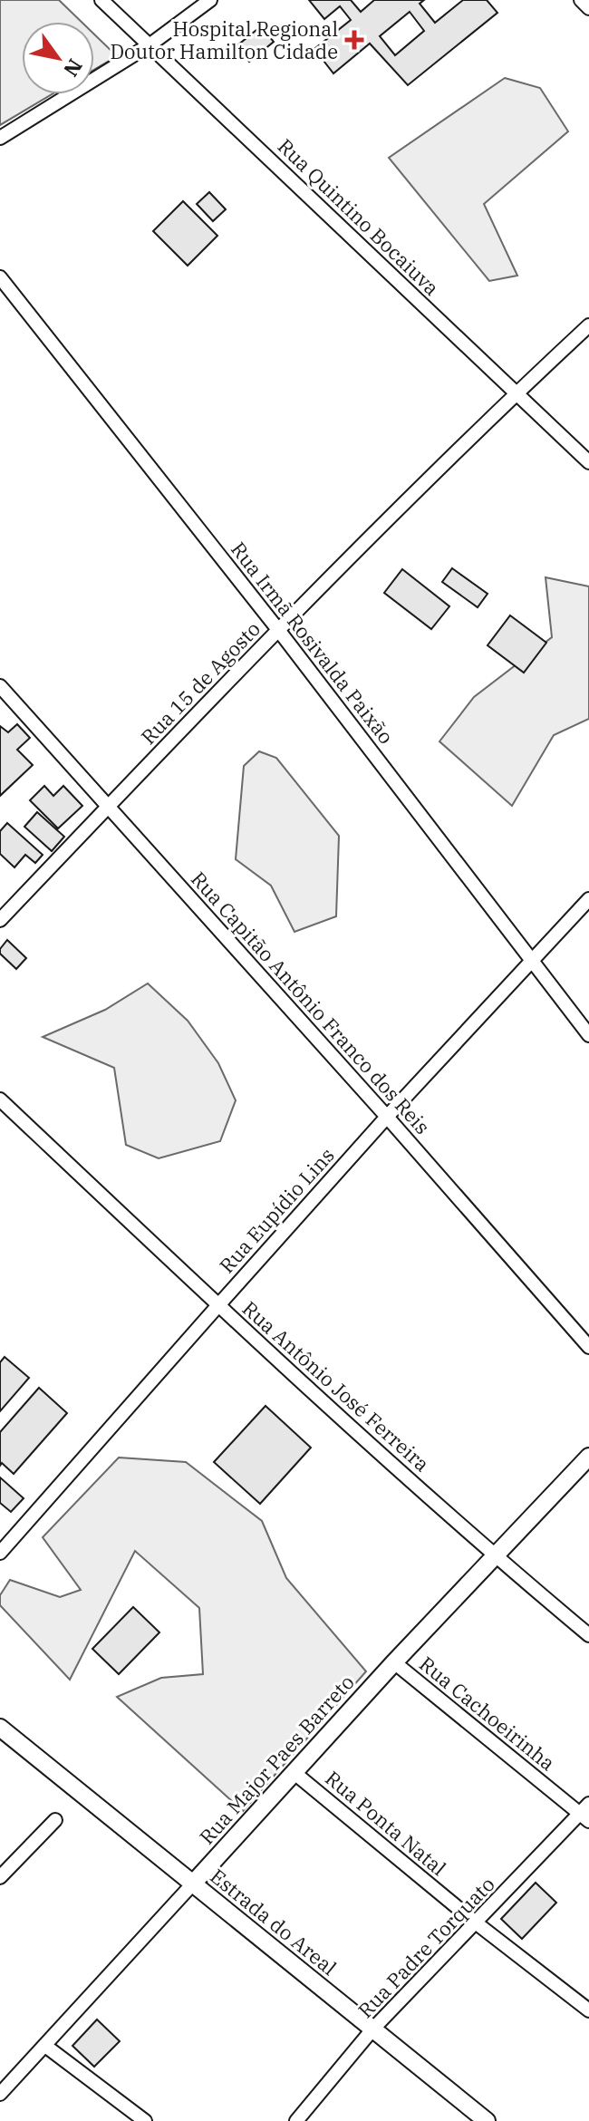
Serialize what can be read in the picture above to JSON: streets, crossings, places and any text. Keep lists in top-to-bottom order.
{
  "streets": {
    "street": [
      "Rua Quintino Bocaiuva",
      "Rua Irmã Rosivalda Paixão",
      "Rua 15 de Agosto",
      "Rua Capitão Antônio Franco dos Reis",
      "Rua Eupídio Lins",
      "Rua Antônio José Ferreira",
      "Rua Cachoeirinha",
      "Rua Major Paes Barreto",
      "Rua Ponta Natal",
      "Estrada do Areal",
      "Rua Padre Torquato"
    ]
  },
  "crossings": [
    ["Rua Quintino Bocaiuva", "Rua 15 de Agosto"],
    ["Rua Irmã Rosivalda Paixão", "Rua 15 de Agosto"],
    ["Rua Irmã Rosivalda Paixão", "Rua Eupídio Lins"],
    ["Rua 15 de Agosto", "Rua Capitão Antônio Franco dos Reis"],
    ["Rua Capitão Antônio Franco dos Reis", "Rua Eupídio Lins"],
    ["Rua Eupídio Lins", "Rua Antônio José Ferreira"],
    ["Rua Antônio José Ferreira", "Rua Major Paes Barreto"],
    ["Rua Cachoeirinha", "Rua Major Paes Barreto"],
    ["Rua Cachoeirinha", "Rua Padre Torquato"],
    ["Rua Major Paes Barreto", "Rua Ponta Natal"],
    ["Rua Major Paes Barreto", "Estrada do Areal"],
    ["Rua Ponta Natal", "Rua Padre Torquato"],
    ["Estrada do Areal", "Rua Padre Torquato"]
  ],
  "places": {
    "health": ["Hospital Regional Doutor Hamilton Cidade"]
  },
  "north": "bottom right"
}
